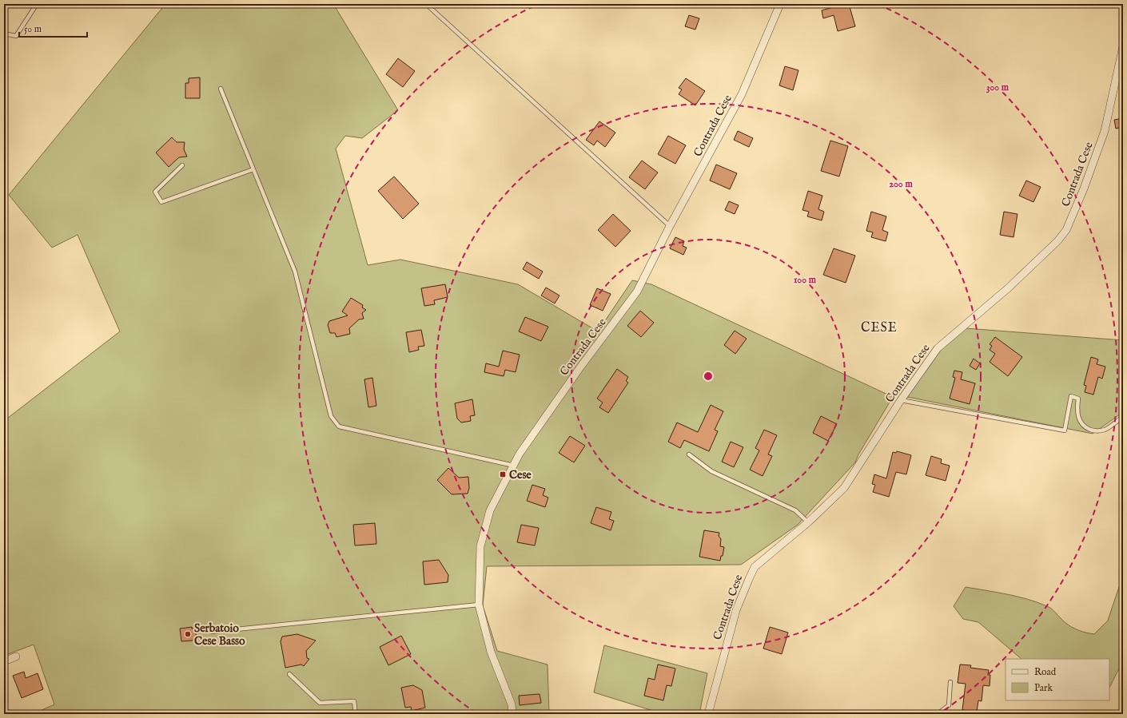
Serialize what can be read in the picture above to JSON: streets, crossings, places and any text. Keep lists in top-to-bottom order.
{
  "streets": {
    "street": ["Contrada Cese"]
  },
  "districts": ["CESE"],
  "places": {
    "transit": ["Cese"],
    "other": ["Serbatoio Cese Basso"]
  },
  "legend": ["Road", "Park"],
  "scale_bar": "50 m",
  "rings": ["300 m", "200 m", "100 m"]
}
